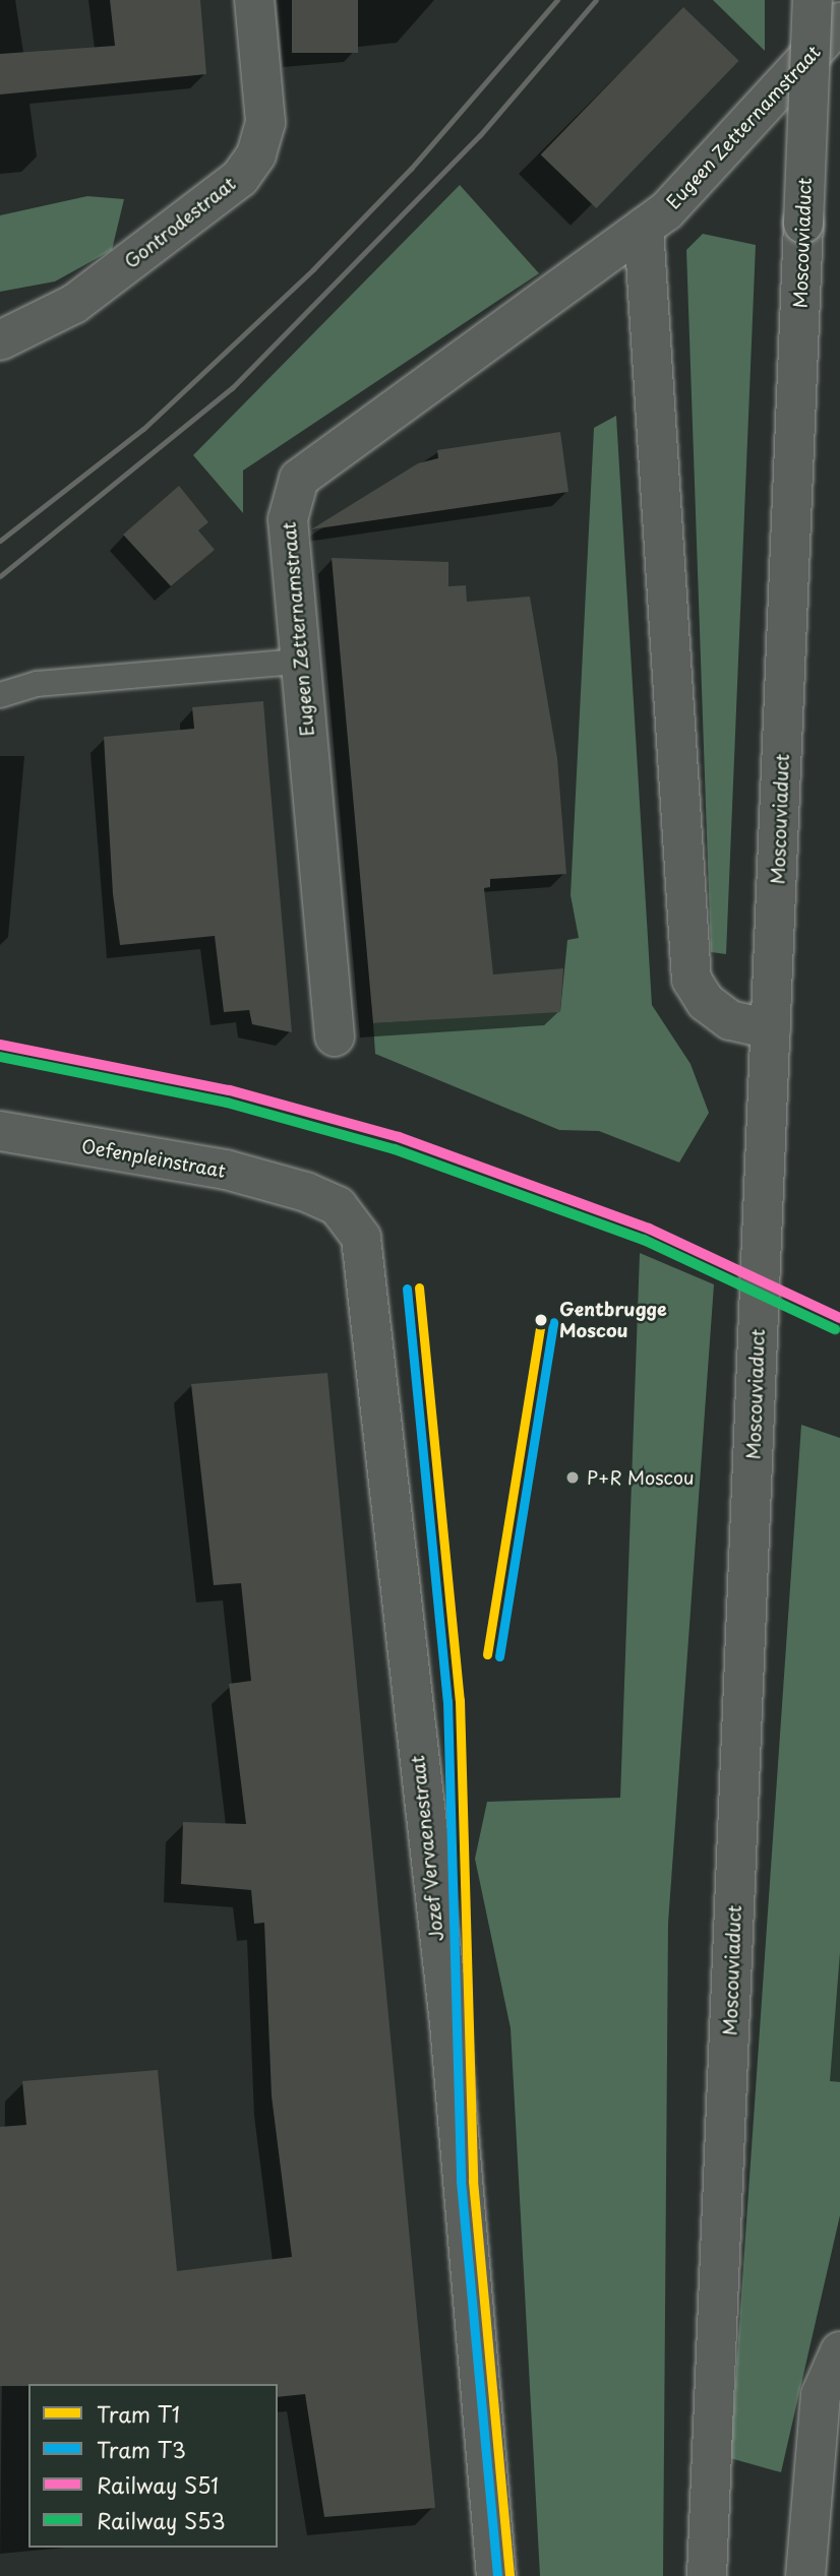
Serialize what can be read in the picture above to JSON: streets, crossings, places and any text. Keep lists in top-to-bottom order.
{
  "streets": {
    "street": [
      "Eugeen Zetternamstraat",
      "Gontrodestraat",
      "Moscouviaduct",
      "Oefenpleinstraat",
      "Jozef Vervaenestraat"
    ]
  },
  "crossings": [
    ["Oefenpleinstraat", "Jozef Vervaenestraat"]
  ],
  "places": ["Gentbrugge Moscou", "P+R Moscou"],
  "lines": [
    "rail line S51",
    "rail line S53",
    "tram line T1",
    "tram line T3"
  ],
  "legend": [
    "Tram T1",
    "Tram T3",
    "Railway S51",
    "Railway S53"
  ]
}
